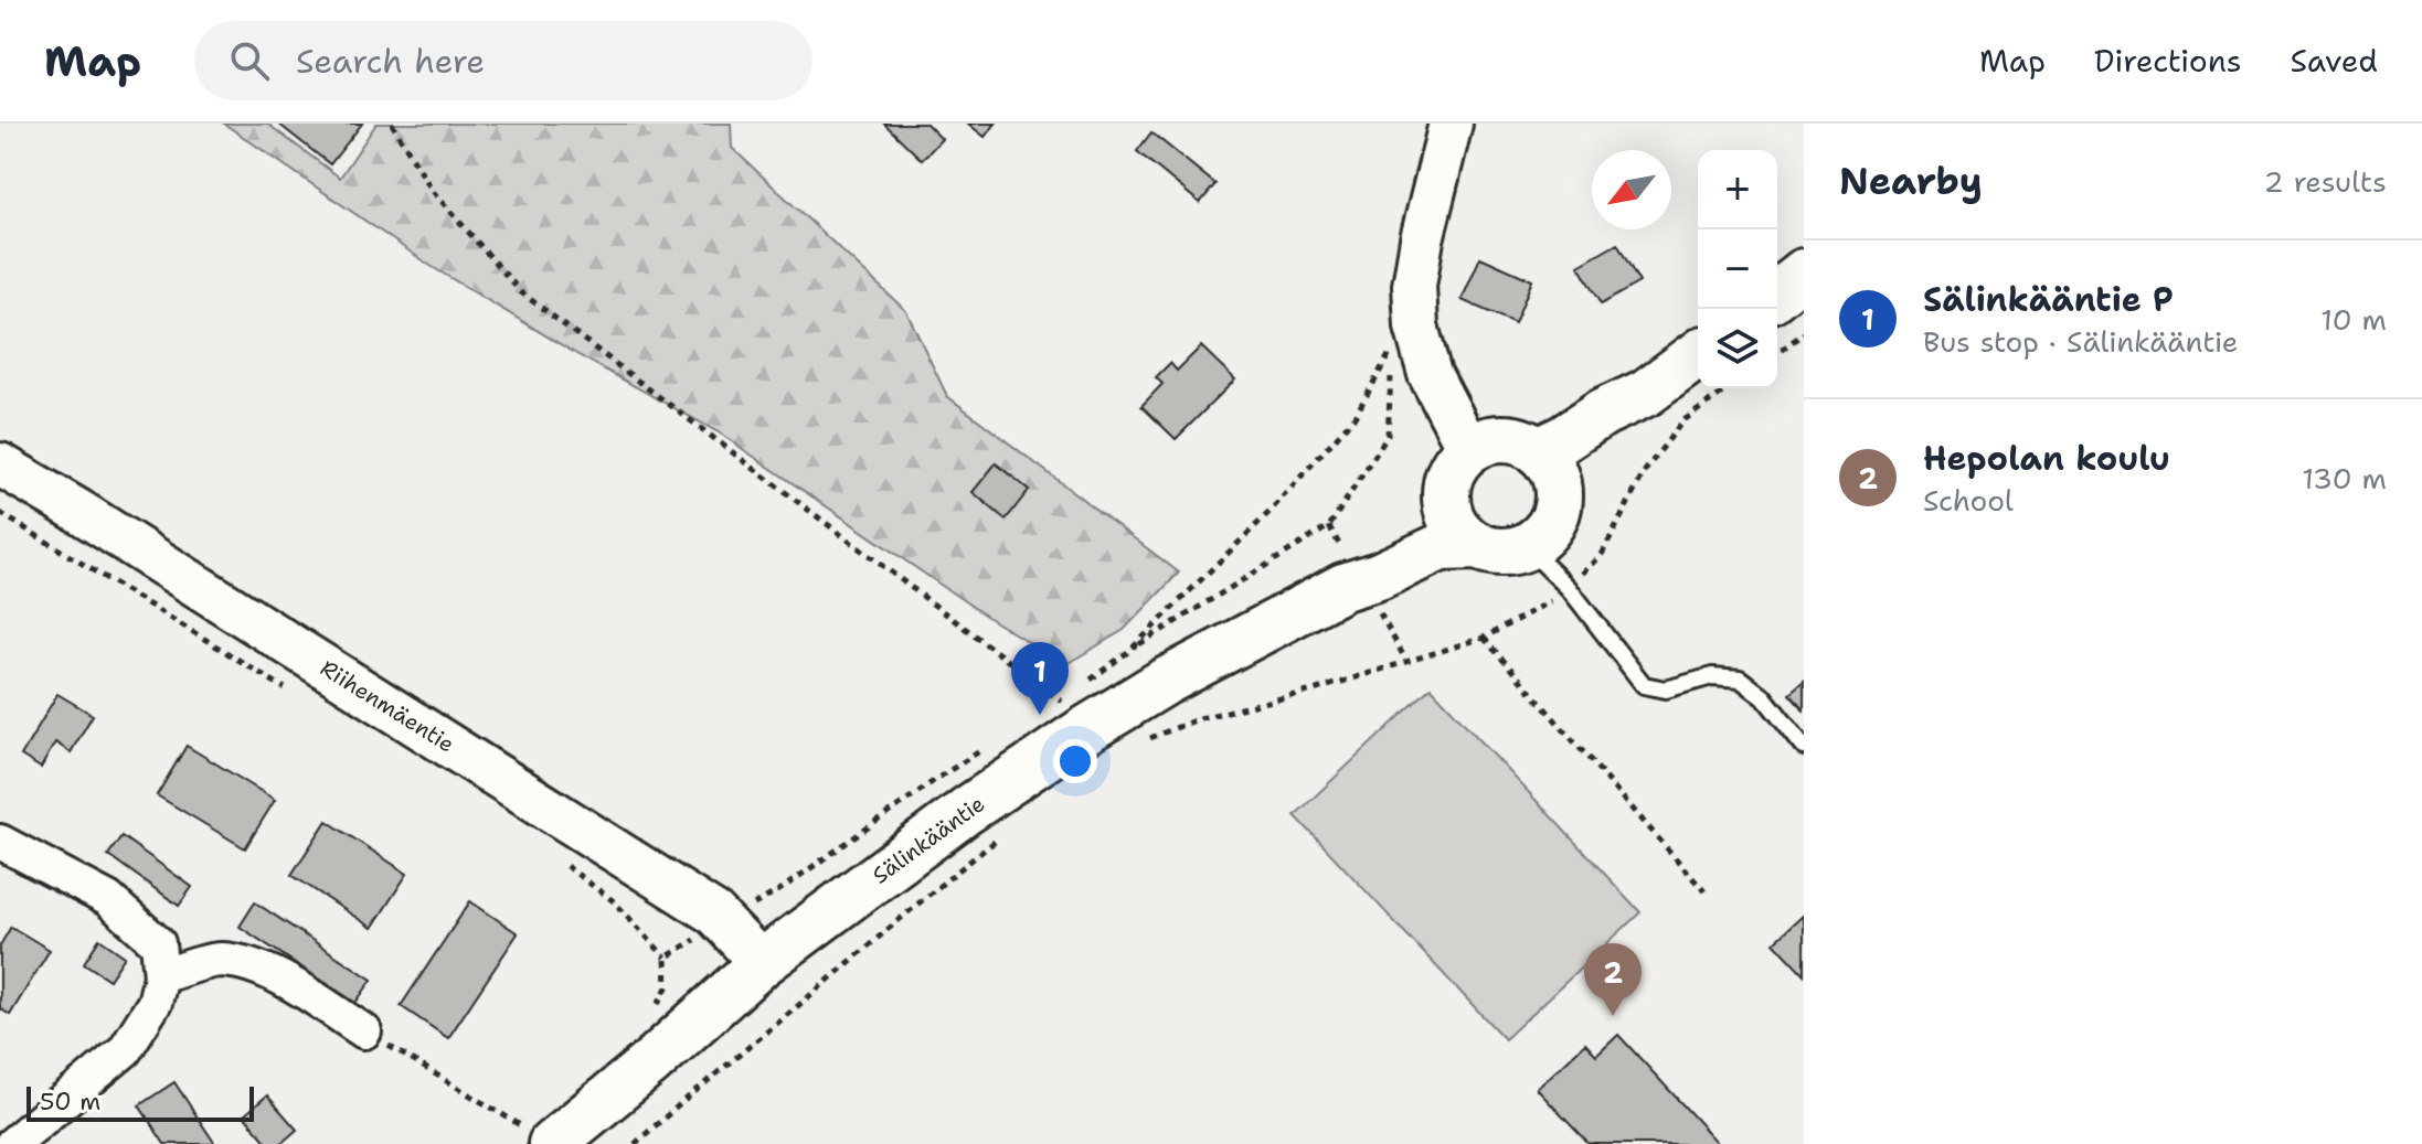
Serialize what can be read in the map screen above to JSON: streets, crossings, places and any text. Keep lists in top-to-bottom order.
{
  "streets": {
    "main road": ["Sälinkääntie"],
    "street": ["Riihenmäentie"]
  },
  "crossings": [
    ["Riihenmäentie", "Sälinkääntie"]
  ],
  "scale_bar": "50 m",
  "north": "bottom left",
  "page": {
    "header": "Map",
    "search": "Search here",
    "nav": ["Map", "Directions", "Saved"],
    "heading": ["Nearby", "2 results"],
    "map_buttons": ["+", "−"],
    "list": [
      {
        "mark": "1",
        "name": "Sälinkääntie P",
        "note": "Bus stop · Sälinkääntie",
        "value": "10 m"
      },
      {
        "mark": "2",
        "name": "Hepolan koulu",
        "note": "School",
        "value": "130 m"
      }
    ],
    "pins": ["1", "2"],
    "scale": "50 m"
  }
}
